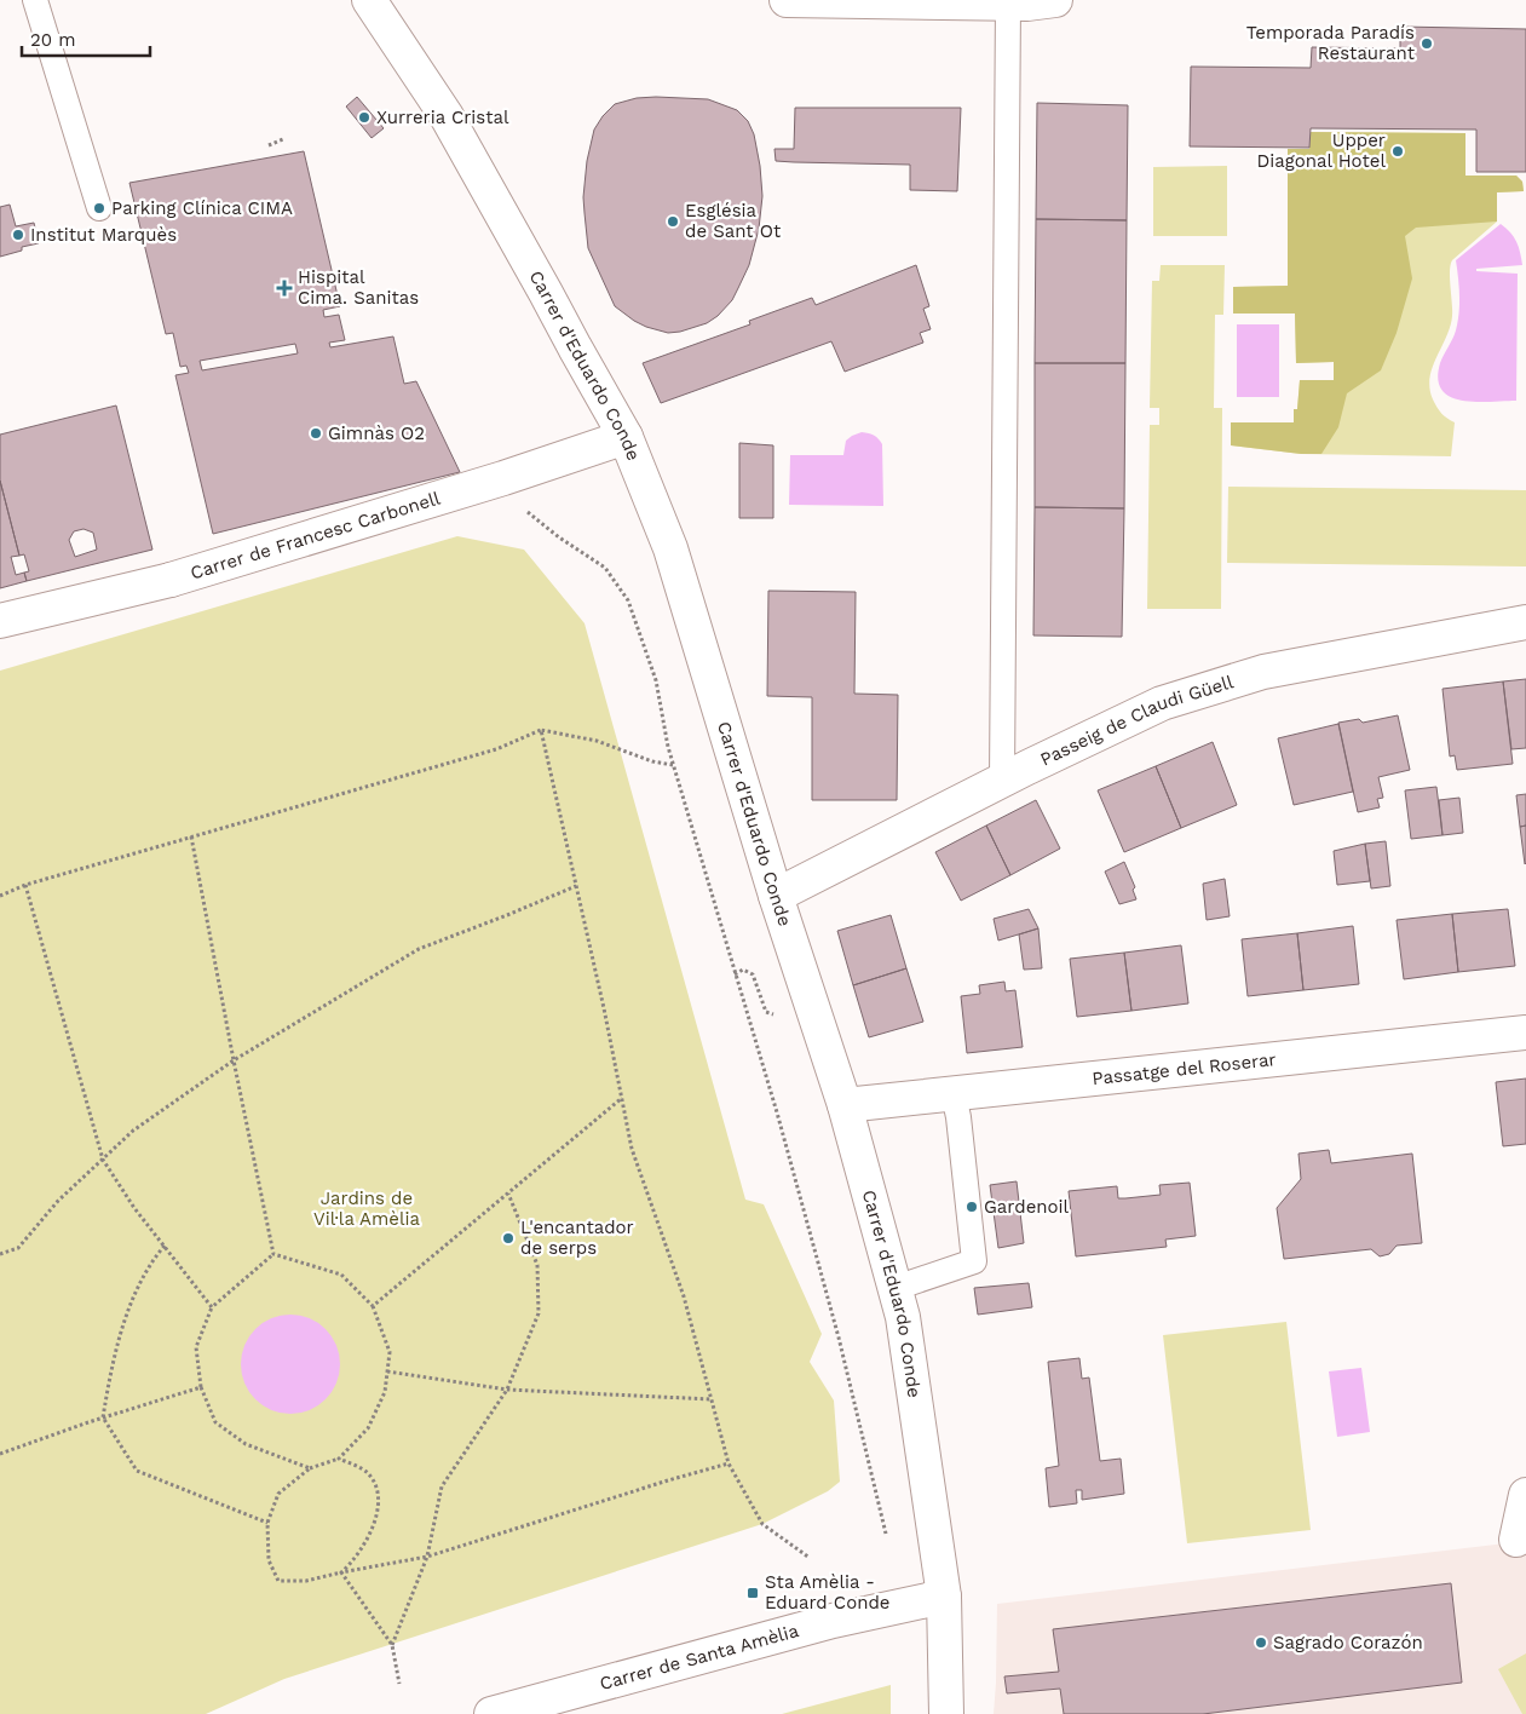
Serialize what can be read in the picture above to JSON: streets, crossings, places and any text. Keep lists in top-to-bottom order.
{
  "streets": {
    "street": [
      "Carrer d'Eduardo Conde",
      "Carrer de Francesc Carbonell",
      "Passeig de Claudi Güell",
      "Passatge del Roserar",
      "Carrer de Santa Amèlia"
    ]
  },
  "crossings": [
    ["Carrer d'Eduardo Conde", "Carrer de Francesc Carbonell"],
    ["Carrer d'Eduardo Conde", "Passeig de Claudi Güell"],
    ["Carrer d'Eduardo Conde", "Passatge del Roserar"],
    ["Carrer d'Eduardo Conde", "Carrer de Santa Amèlia"]
  ],
  "parks": ["Jardins de Vil·la Amèlia"],
  "places": {
    "other": [
      "Temporada Paradís Restaurant",
      "Xurreria Cristal",
      "Upper Diagonal Hotel",
      "Parking Clínica CIMA",
      "Església de Sant Ot",
      "Institut Marquès",
      "Gimnàs O2",
      "Gardenoil",
      "L'encantador de serps",
      "Sagrado Corazón"
    ],
    "health": ["Hispital Cima. Sanitas"],
    "transit": ["Sta Amèlia - Eduard Conde"]
  },
  "scale_bar": "20 m"
}
